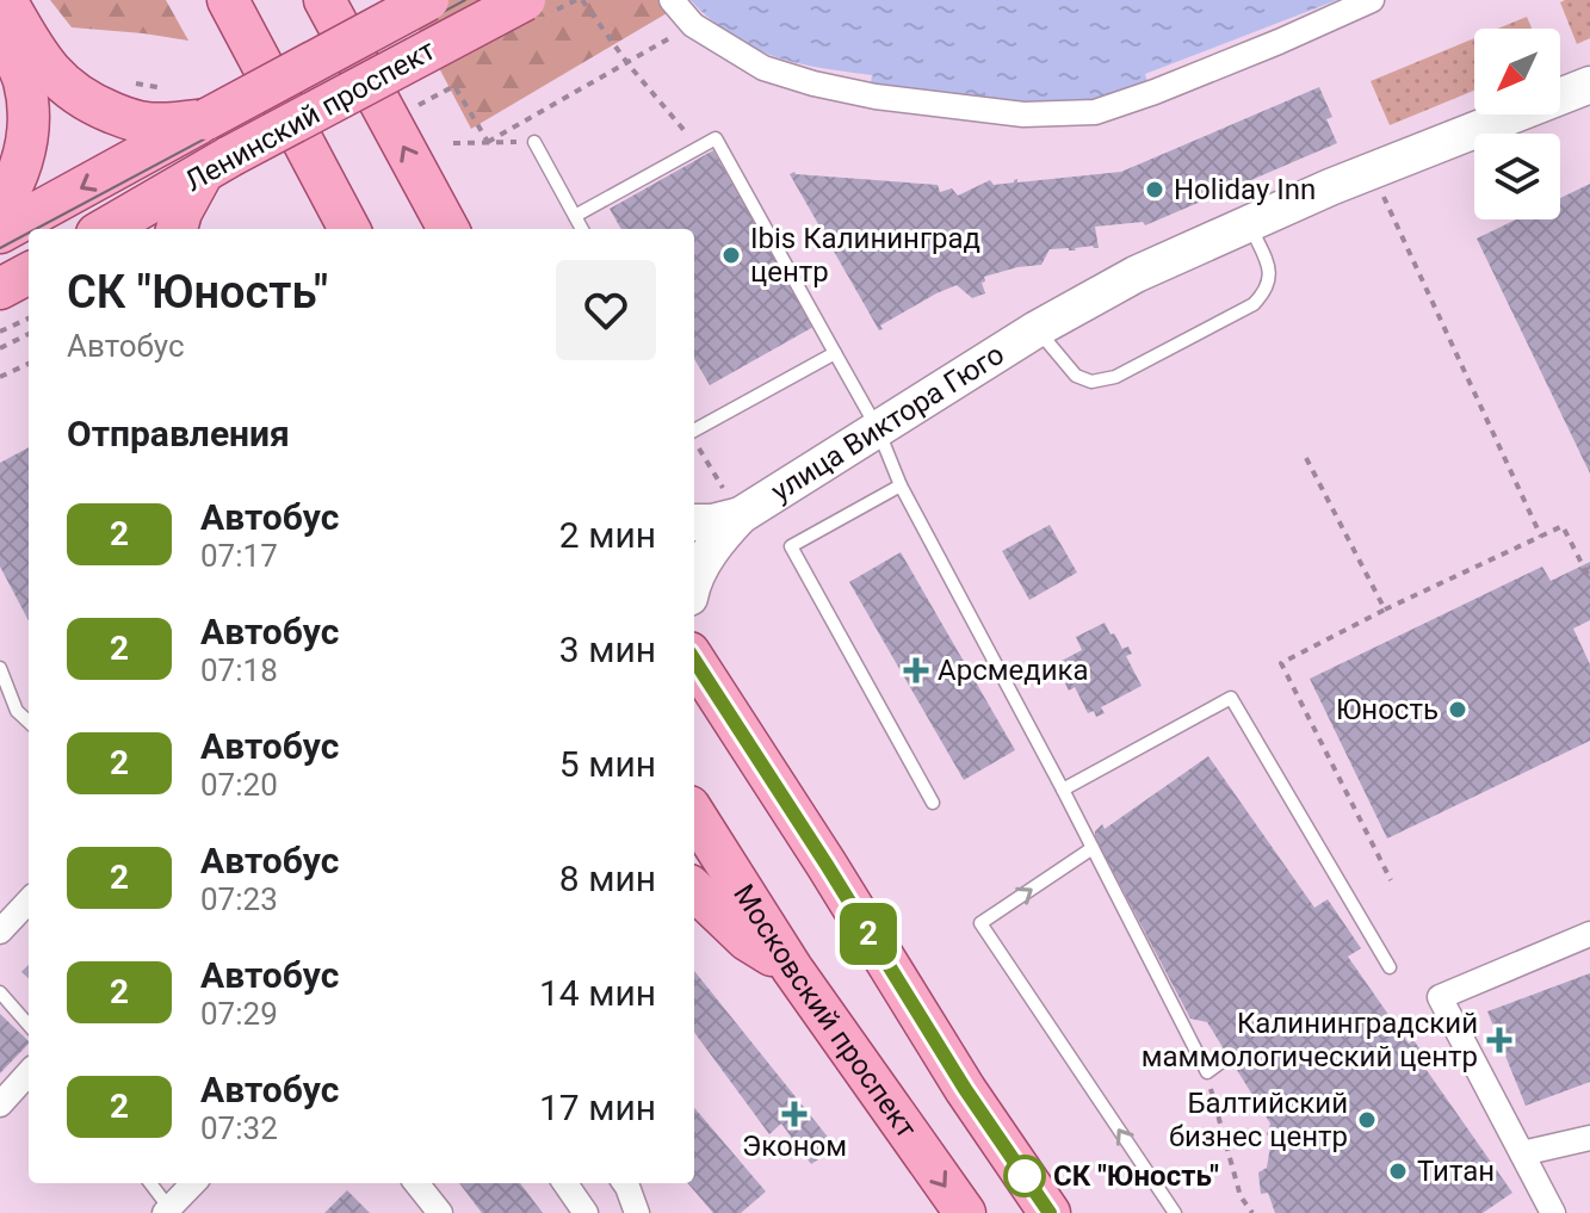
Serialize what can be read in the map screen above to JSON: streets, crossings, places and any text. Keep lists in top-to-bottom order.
{
  "streets": {
    "main road": ["Ленинский проспект", "Московский проспект"],
    "street": ["улица Виктора Гюго"]
  },
  "places": {
    "other": [
      "Holiday Inn",
      "Ibis Калининград центр",
      "Юность",
      "Балтийский бизнес центр",
      "Титан",
      "СК \"Юность\""
    ],
    "health": ["Арсмедика", "Калининградский маммологический центр", "Эконом"]
  },
  "lines": ["bus line 2"],
  "north": "bottom left",
  "page": {
    "on_map": "2",
    "heading": [
      ["СК \"Юность\"", "Автобус"],
      "Отправления"
    ],
    "list": [
      {
        "mark": "2",
        "name": "Автобус",
        "note": "07:17",
        "value": "2 мин"
      },
      {
        "mark": "2",
        "name": "Автобус",
        "note": "07:18",
        "value": "3 мин"
      },
      {
        "mark": "2",
        "name": "Автобус",
        "note": "07:20",
        "value": "5 мин"
      },
      {
        "mark": "2",
        "name": "Автобус",
        "note": "07:23",
        "value": "8 мин"
      },
      {
        "mark": "2",
        "name": "Автобус",
        "note": "07:29",
        "value": "14 мин"
      },
      {
        "mark": "2",
        "name": "Автобус",
        "note": "07:32",
        "value": "17 мин"
      }
    ]
  }
}
